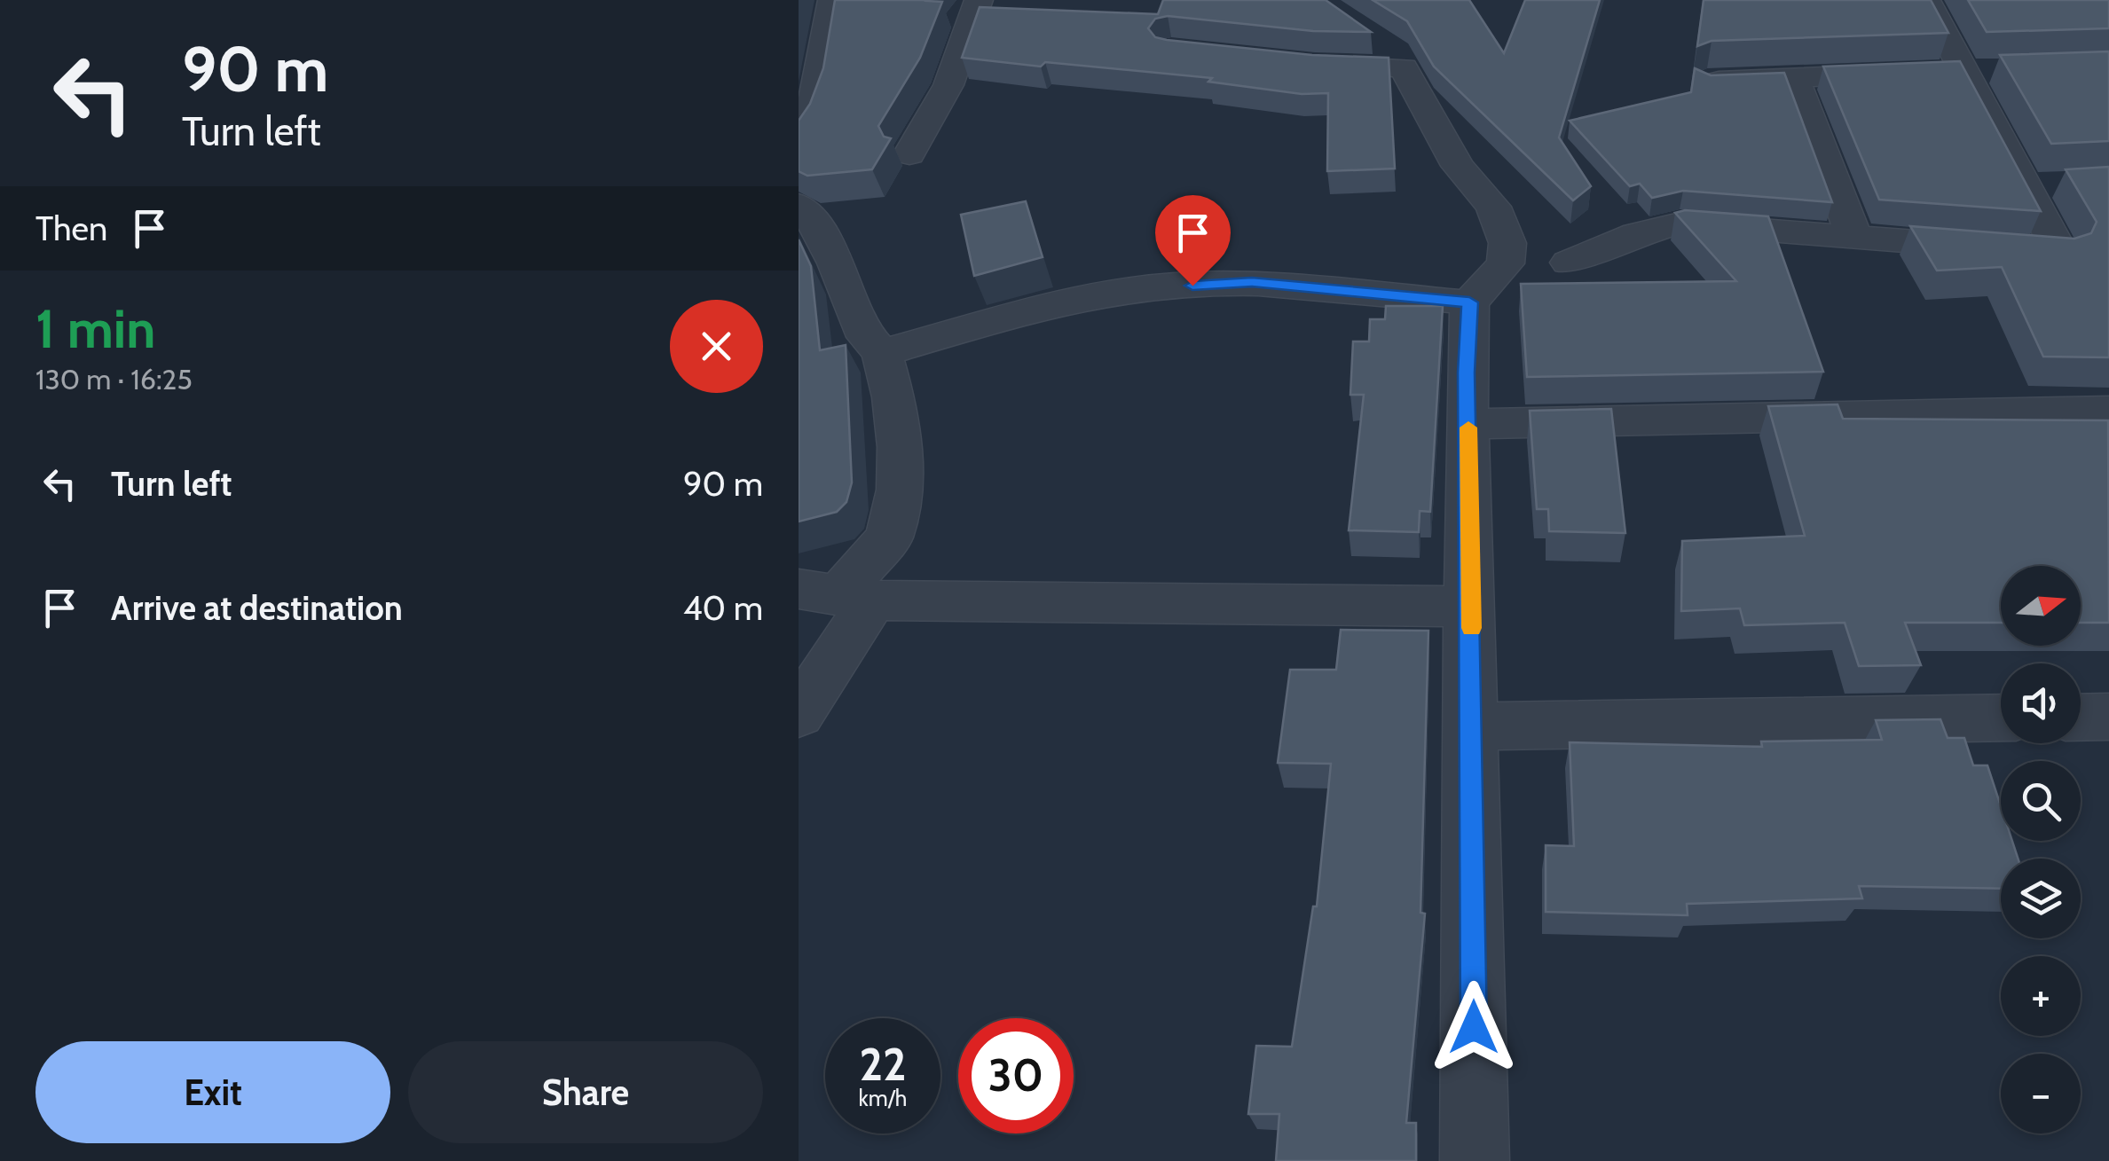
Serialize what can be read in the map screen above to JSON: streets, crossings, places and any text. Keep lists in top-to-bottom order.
{
  "north": "right",
  "page": {
    "turn": ["90 m", "Turn left"],
    "then": "Then",
    "heading": ["1 min", "130 m · 16:25"],
    "list": [
      {
        "name": "Turn left",
        "value": "90 m"
      },
      {
        "name": "Arrive at destination",
        "value": "40 m"
      }
    ],
    "map_buttons": ["+", "−"],
    "speed": "22 km/h",
    "limit": "30",
    "buttons": ["Exit", "Share"]
  }
}
